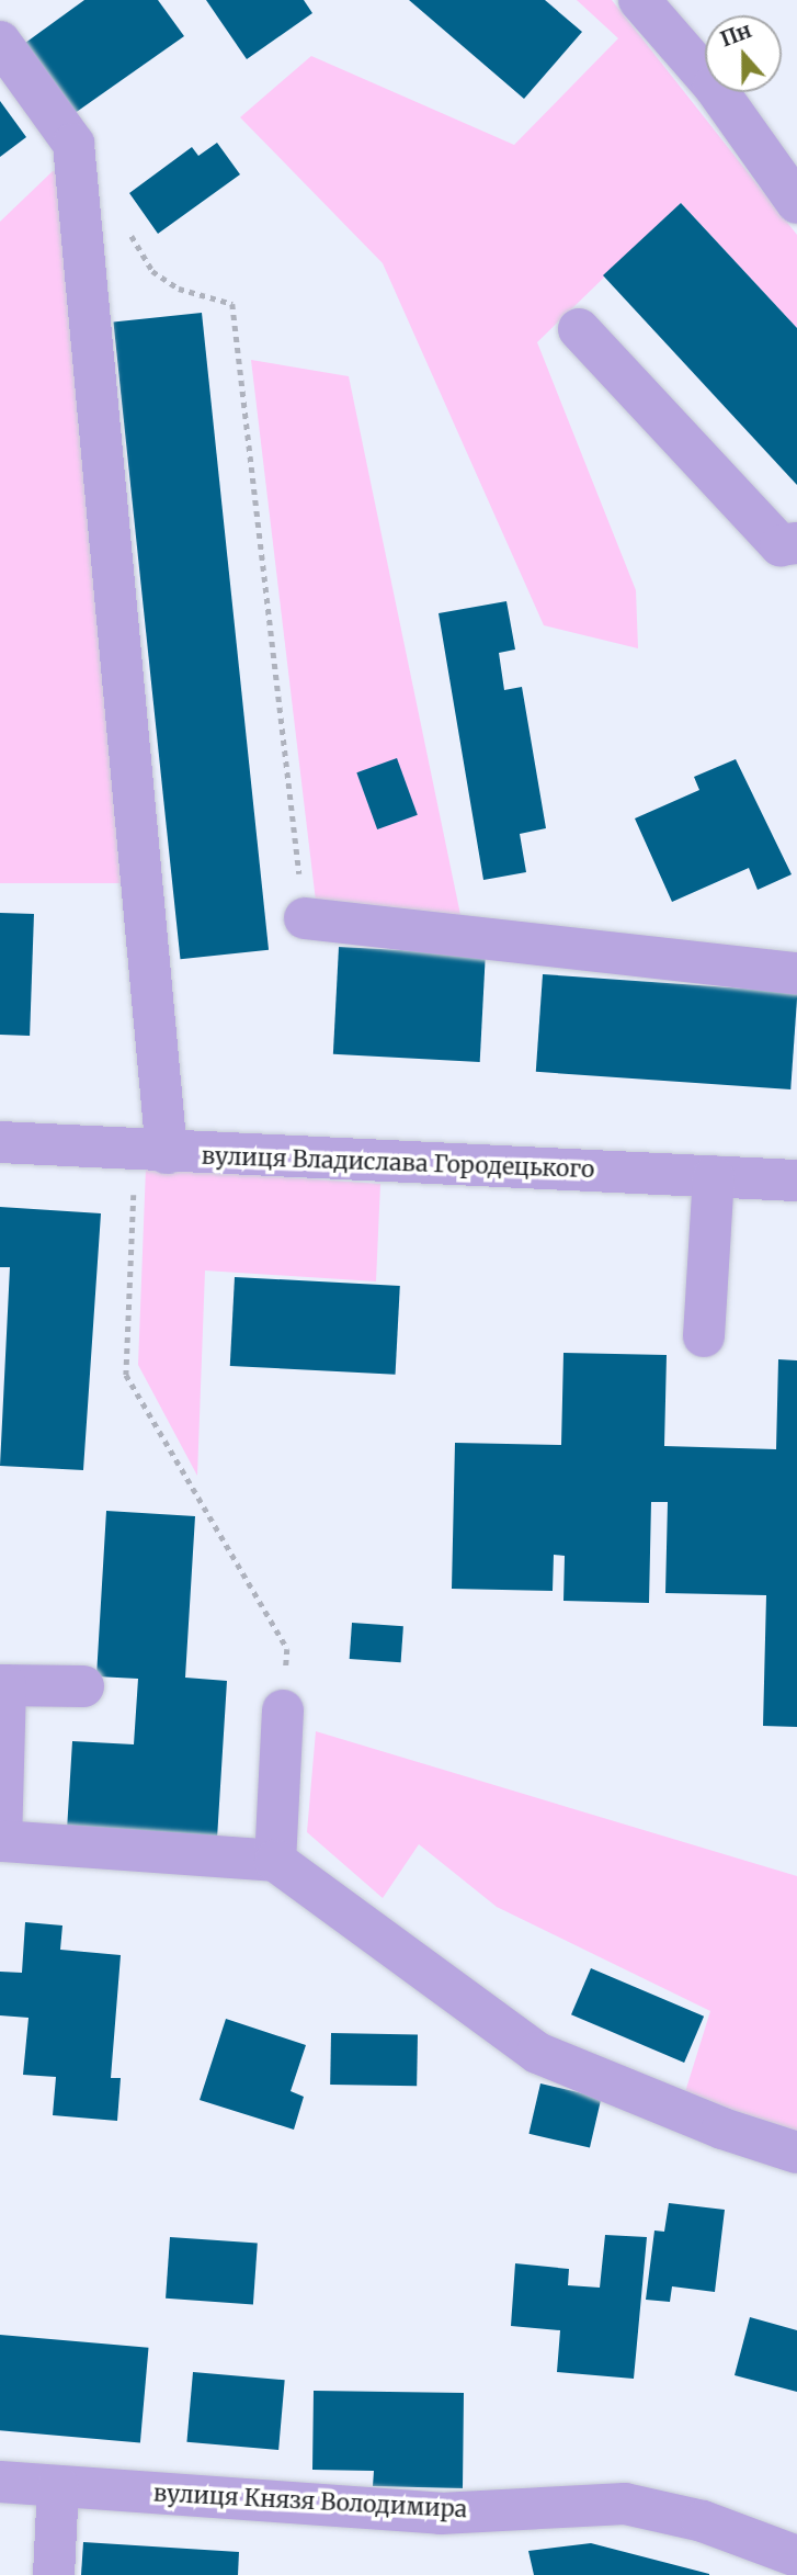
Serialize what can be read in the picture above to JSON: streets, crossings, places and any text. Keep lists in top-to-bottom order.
{
  "streets": {
    "street": ["вулиця Владислава Городецького", "вулиця Князя Володимира"]
  },
  "north": "top"
}
